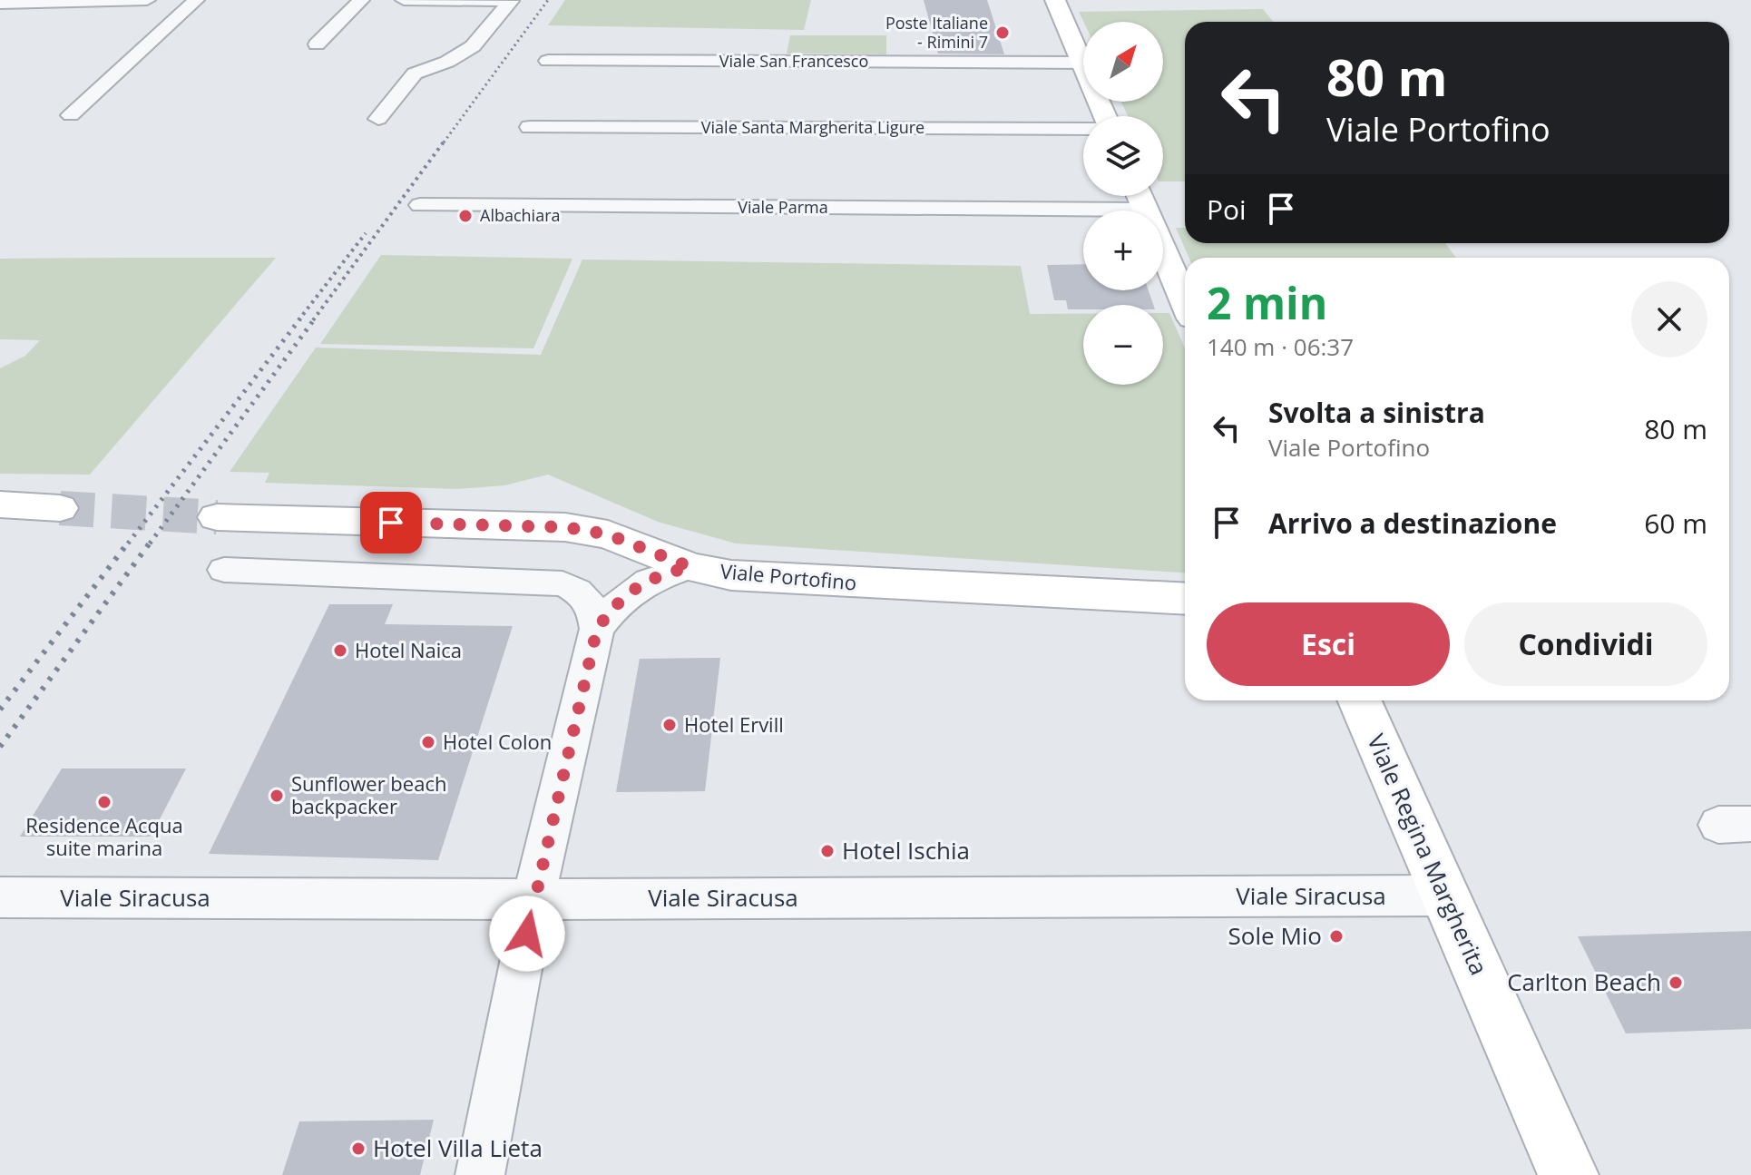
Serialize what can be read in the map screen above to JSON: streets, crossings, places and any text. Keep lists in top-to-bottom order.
{
  "streets": {
    "street": [
      "Viale San Francesco",
      "Viale Santa Margherita Ligure",
      "Viale Parma",
      "Viale Portofino",
      "Viale Regina Margherita",
      "Viale Siracusa"
    ]
  },
  "crossings": [
    ["Viale Regina Margherita", "Viale Siracusa"]
  ],
  "places": [
    "Poste Italiane - Rimini 7",
    "Albachiara",
    "Hotel Naica",
    "Hotel Ervill",
    "Hotel Colon",
    "Sunflower beach backpacker",
    "Residence Acqua suite marina",
    "Hotel Ischia",
    "Sole Mio",
    "Carlton Beach",
    "Hotel Villa Lieta"
  ],
  "north": "top right",
  "page": {
    "map_buttons": ["+", "−"],
    "turn": ["80 m", "Viale Portofino"],
    "then": "Poi",
    "heading": ["2 min", "140 m · 06:37"],
    "list": [
      {
        "name": "Svolta a sinistra",
        "note": "Viale Portofino",
        "value": "80 m"
      },
      {
        "name": "Arrivo a destinazione",
        "value": "60 m"
      }
    ],
    "buttons": ["Esci", "Condividi"]
  }
}
